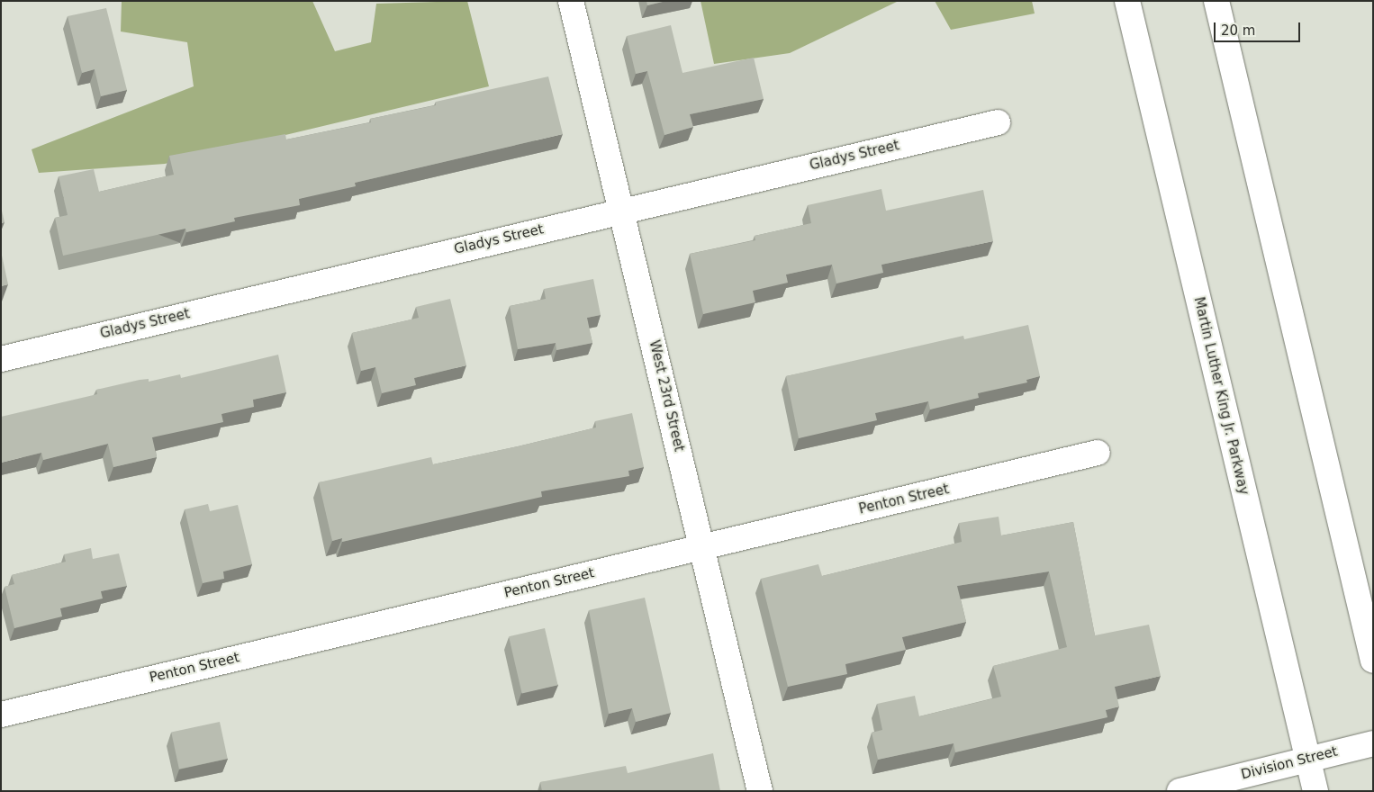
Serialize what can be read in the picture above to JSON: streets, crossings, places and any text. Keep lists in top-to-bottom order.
{
  "streets": {
    "main road": [
      "Gladys Street",
      "West 23rd Street",
      "Martin Luther King Jr. Parkway",
      "Penton Street",
      "Division Street"
    ]
  },
  "crossings": [
    ["Gladys Street", "West 23rd Street"],
    ["West 23rd Street", "Penton Street"],
    ["Martin Luther King Jr. Parkway", "Division Street"]
  ],
  "scale_bar": "20 m"
}
